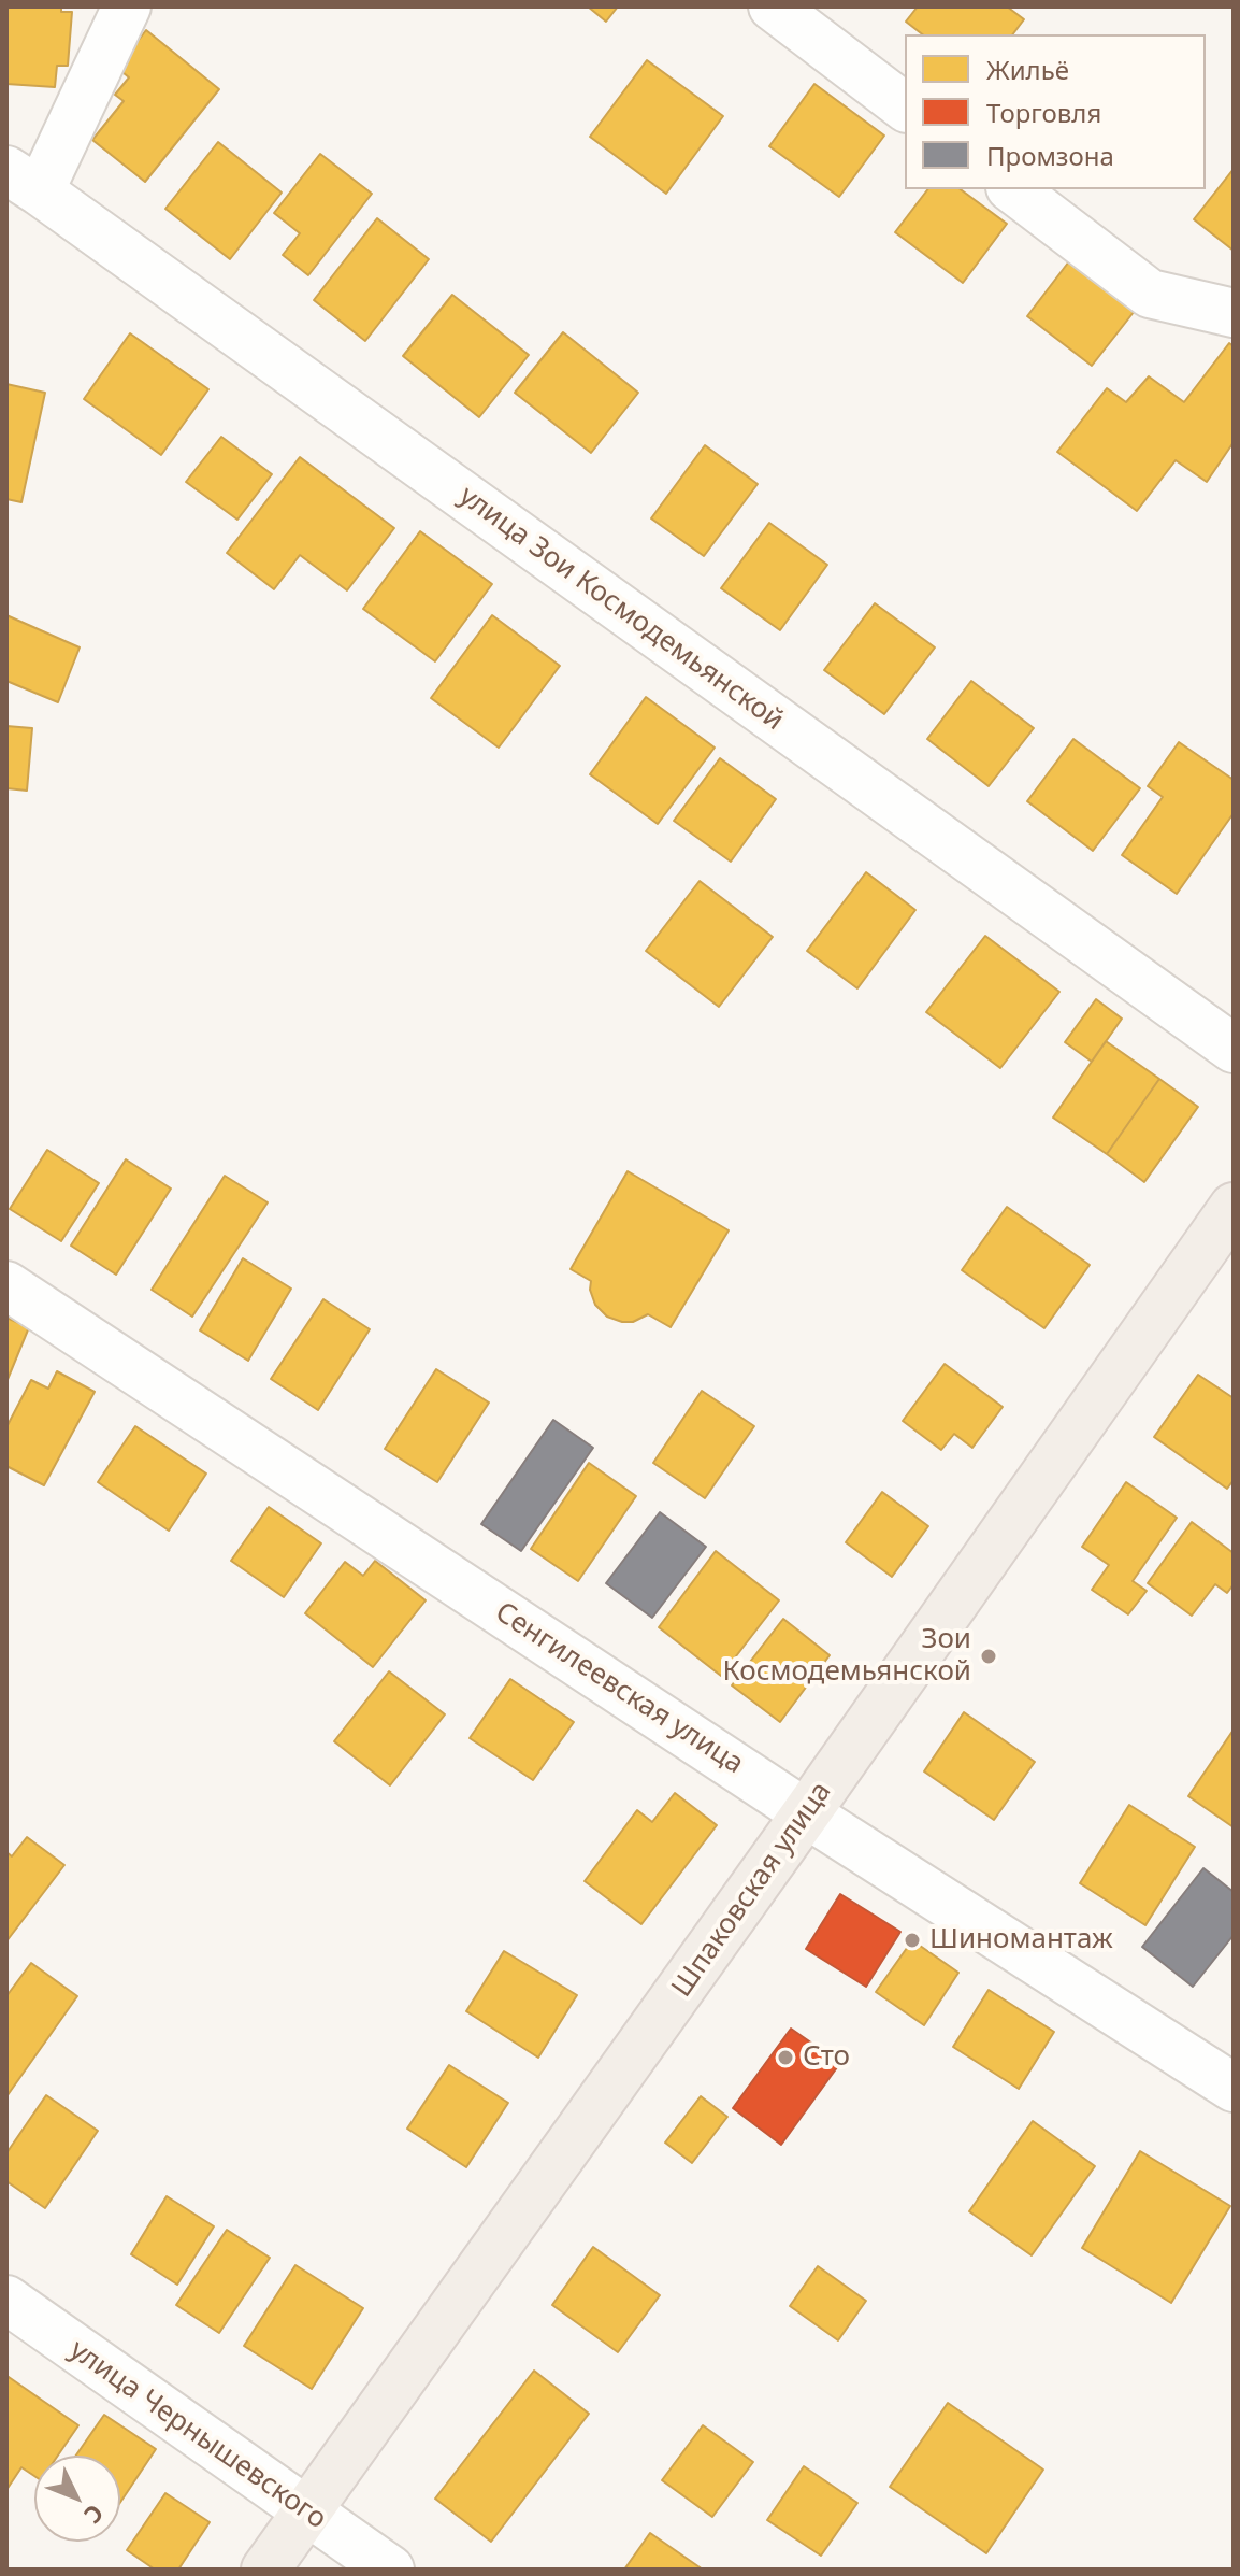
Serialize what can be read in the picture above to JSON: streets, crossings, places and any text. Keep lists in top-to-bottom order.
{
  "streets": {
    "main road": ["Шпаковская улица"],
    "street": ["улица Зои Космодемьянской", "Сенгилеевская улица", "улица Чернышевского"]
  },
  "crossings": [
    ["Сенгилеевская улица", "Шпаковская улица"],
    ["Шпаковская улица", "улица Чернышевского"]
  ],
  "places": ["Зои Космодемьянской", "Шиномантаж", "Сто"],
  "legend": ["Жильё", "Торговля", "Промзона"],
  "north": "bottom right"
}
